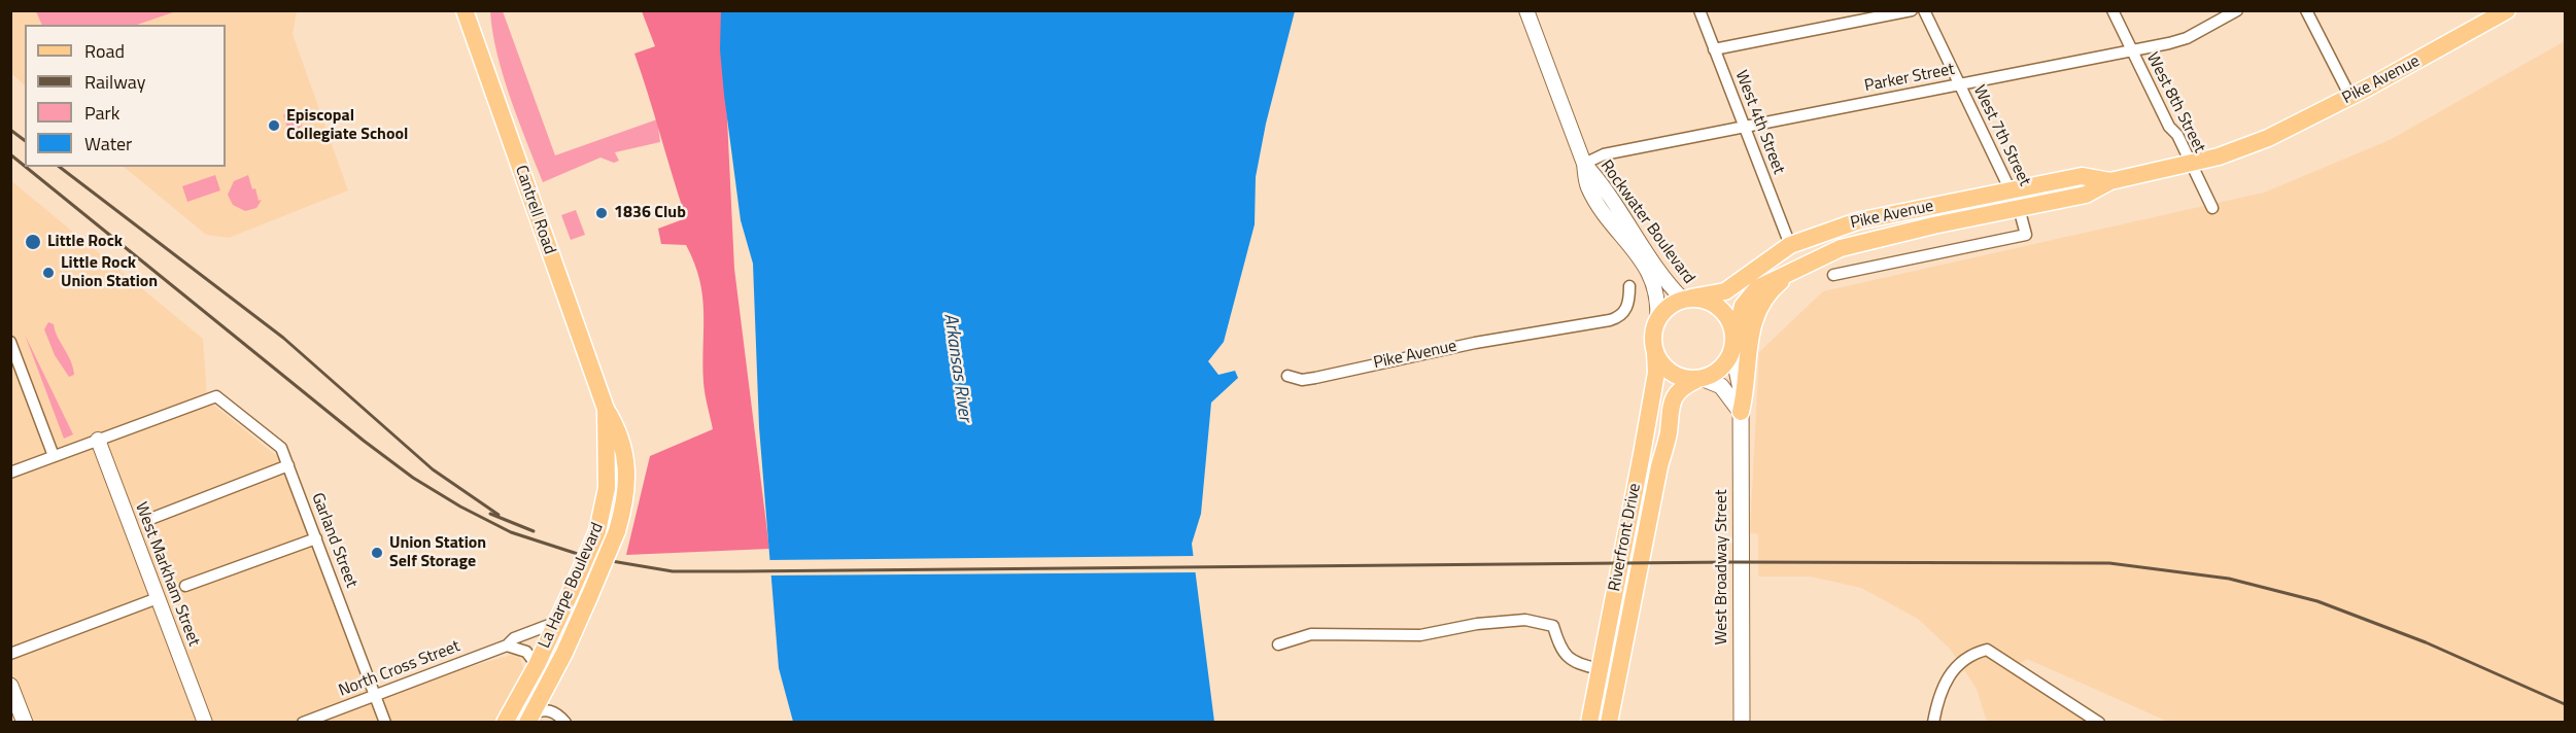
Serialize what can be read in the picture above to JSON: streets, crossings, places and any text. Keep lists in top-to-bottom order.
{
  "streets": {
    "main road": [
      "Pike Avenue",
      "Cantrell Road",
      "Riverfront Drive",
      "West Broadway Street",
      "La Harpe Boulevard"
    ],
    "street": [
      "Parker Street",
      "West 8th Street",
      "West 4th Street",
      "West 7th Street",
      "Rockwater Boulevard",
      "Garland Street",
      "West Markham Street",
      "North Cross Street"
    ]
  },
  "crossings": [
    ["Parker Street", "West 8th Street"],
    ["Parker Street", "West 4th Street"],
    ["Parker Street", "West 7th Street"],
    ["Parker Street", "Rockwater Boulevard"],
    ["Pike Avenue", "West 8th Street"],
    ["Pike Avenue", "West 4th Street"],
    ["Pike Avenue", "West 7th Street"],
    ["Pike Avenue", "Rockwater Boulevard"],
    ["Pike Avenue", "Riverfront Drive"],
    ["Pike Avenue", "West Broadway Street"],
    ["Cantrell Road", "La Harpe Boulevard"],
    ["Rockwater Boulevard", "Riverfront Drive"],
    ["Rockwater Boulevard", "West Broadway Street"],
    ["Riverfront Drive", "West Broadway Street"],
    ["Garland Street", "West Markham Street"],
    ["Garland Street", "North Cross Street"],
    ["La Harpe Boulevard", "North Cross Street"]
  ],
  "water": ["Arkansas River"],
  "places": [
    "Episcopal Collegiate School",
    "1836 Club",
    "Little Rock",
    "Little Rock Union Station",
    "Union Station Self Storage"
  ],
  "legend": [
    "Road",
    "Railway",
    "Park",
    "Water"
  ]
}
